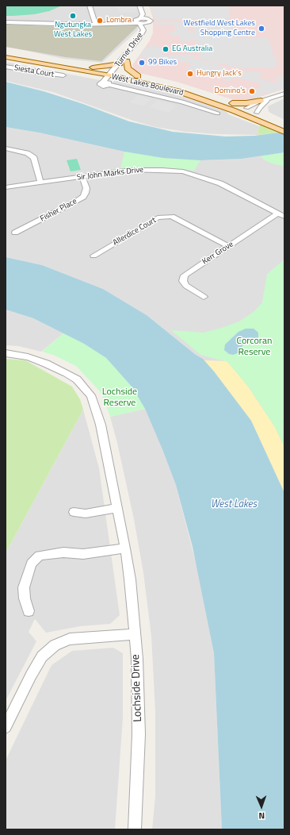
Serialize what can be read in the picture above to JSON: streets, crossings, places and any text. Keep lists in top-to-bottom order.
{
  "streets": {
    "main road": ["West Lakes Boulevard"],
    "street": [
      "Turner Drive",
      "Siesta Court",
      "Sir John Marks Drive",
      "Fisher Place",
      "Allerdice Court",
      "Kerr Grove",
      "Lochside Drive"
    ]
  },
  "crossings": [
    ["Turner Drive", "West Lakes Boulevard"],
    ["Sir John Marks Drive", "Fisher Place"],
    ["Sir John Marks Drive", "Kerr Grove"],
    ["Allerdice Court", "Kerr Grove"]
  ],
  "water": ["West Lakes"],
  "parks": ["Corcoran Reserve", "Lochside Reserve"],
  "places": [
    "Ngutungka West Lakes",
    "Lombra",
    "Westfield West Lakes Shopping Centre",
    "EG Australia",
    "99 Bikes",
    "Hungry Jack's",
    "Domino's"
  ],
  "north": "bottom"
}
